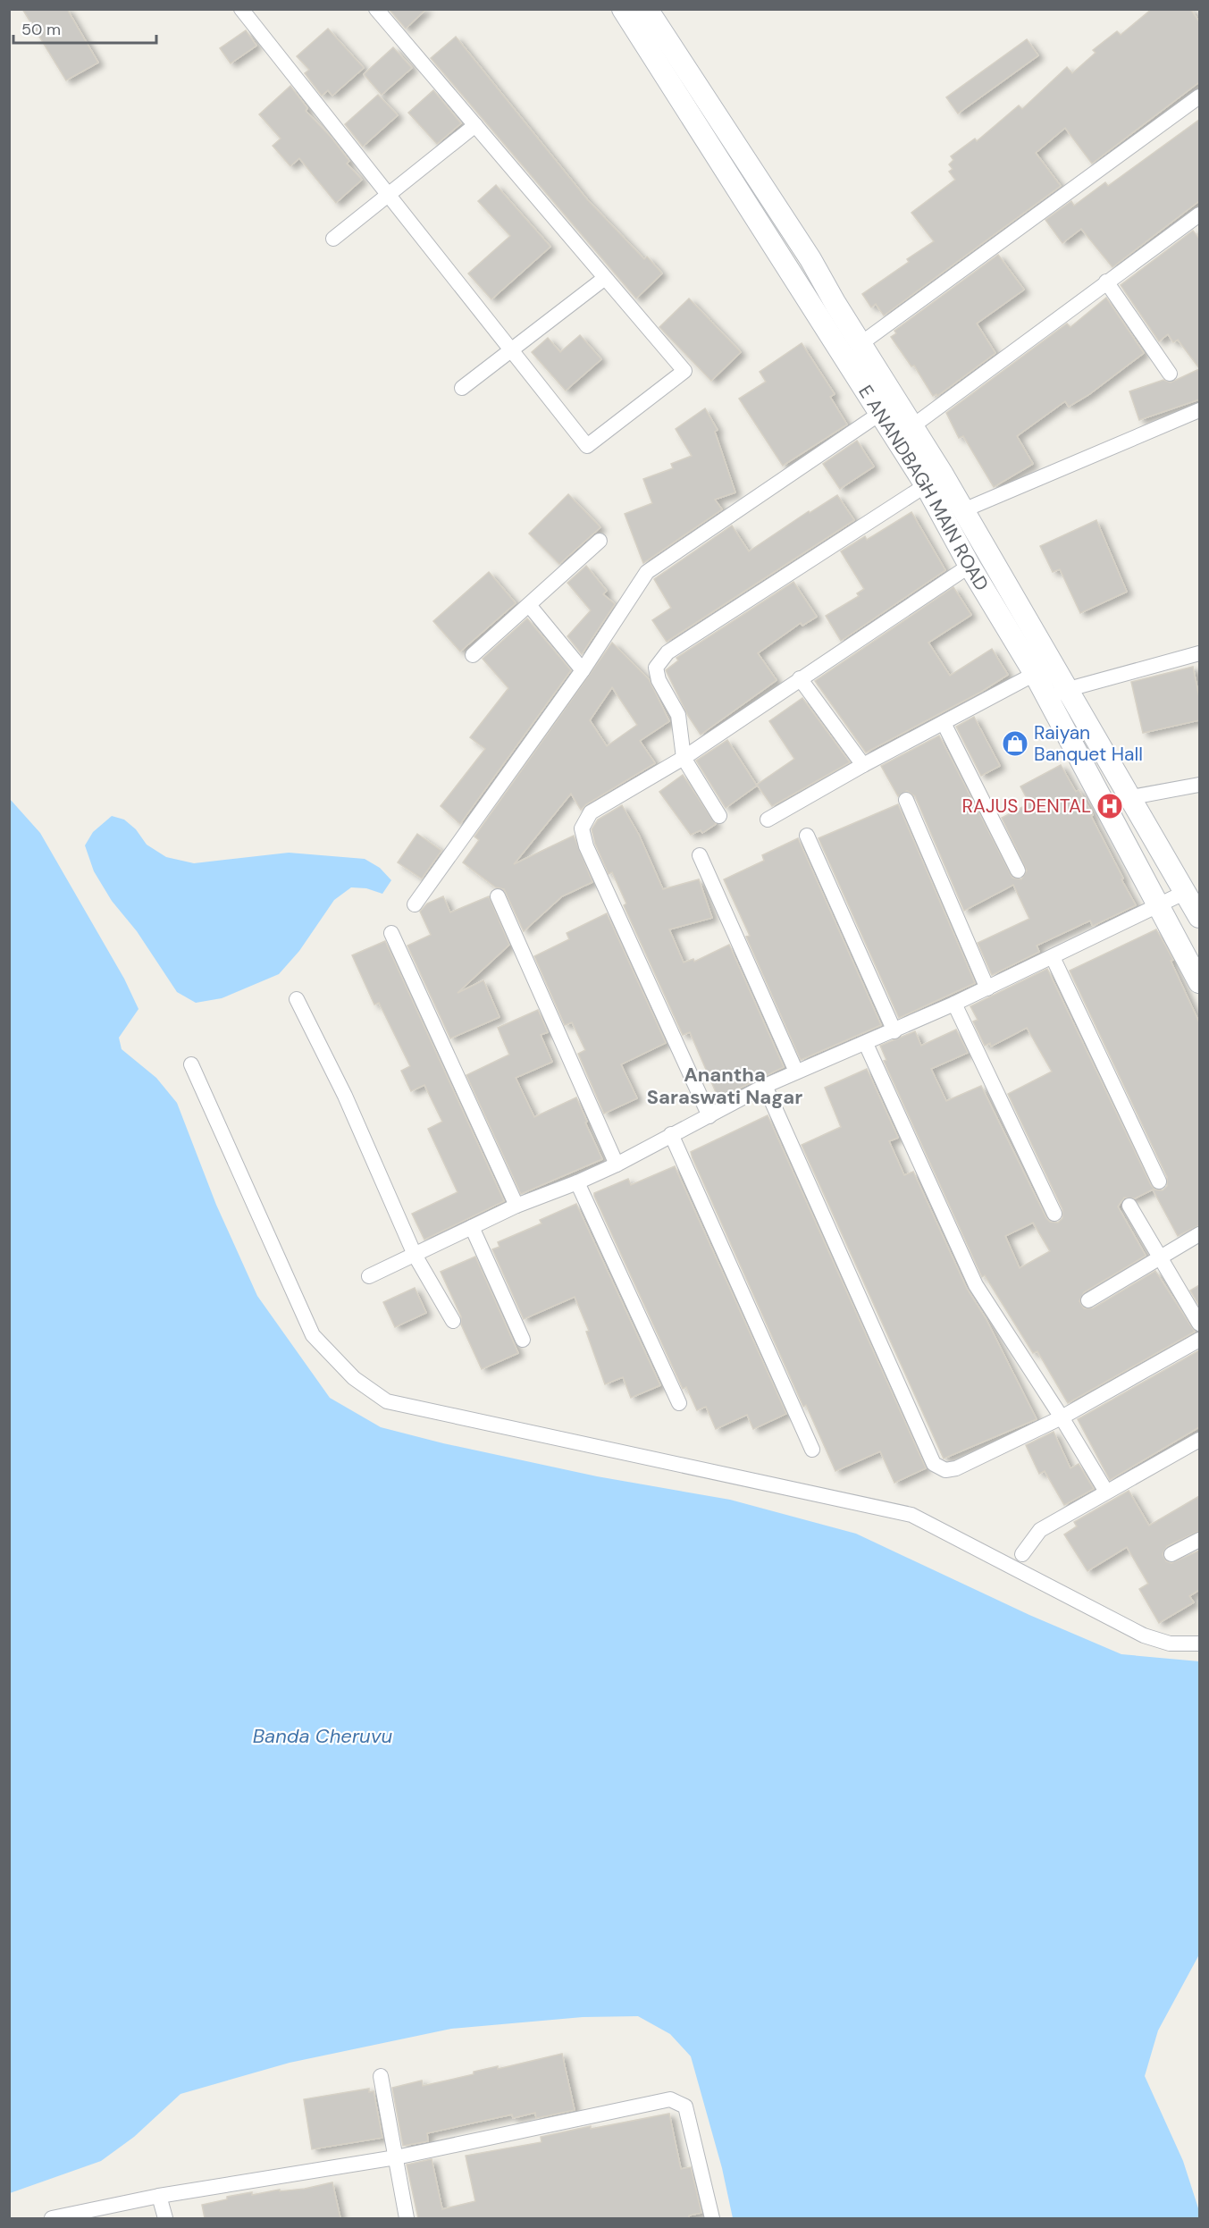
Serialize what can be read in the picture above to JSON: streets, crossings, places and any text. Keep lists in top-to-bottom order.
{
  "streets": {
    "street": ["E ANANDBAGH MAIN ROAD"]
  },
  "districts": ["Anantha Saraswati Nagar"],
  "water": ["Banda Cheruvu"],
  "places": {
    "shop": ["Raiyan Banquet Hall"],
    "hospital": ["RAJUS DENTAL"]
  },
  "scale_bar": "50 m"
}
